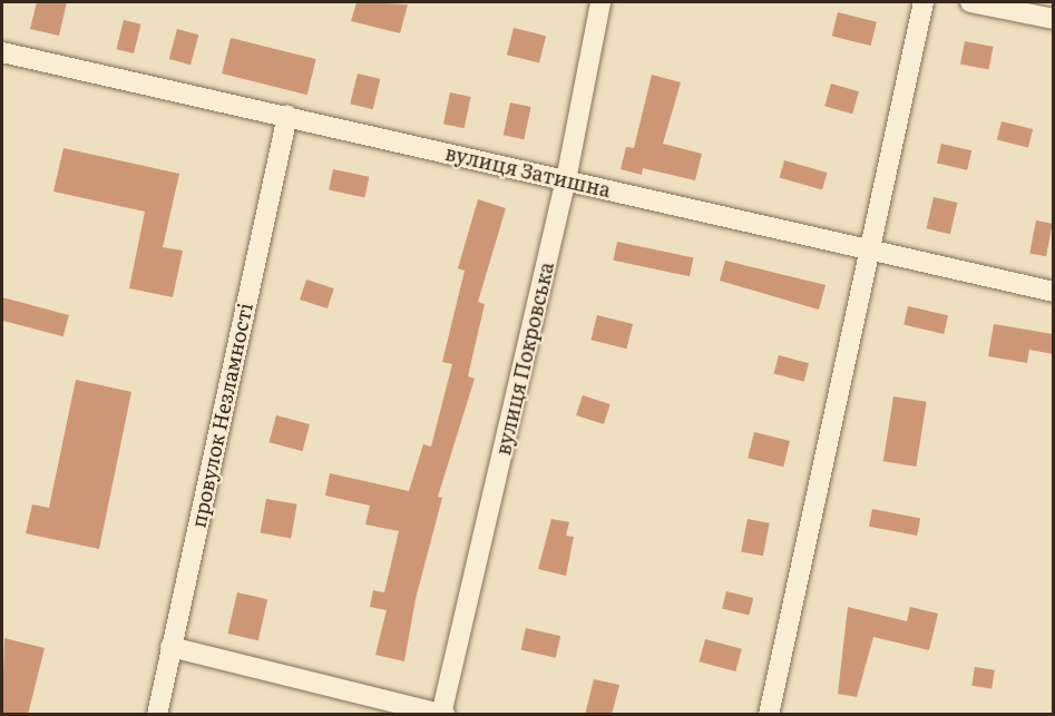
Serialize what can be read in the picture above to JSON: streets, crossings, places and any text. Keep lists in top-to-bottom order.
{
  "streets": {
    "street": ["вулиця Затишна", "вулиця Покровська", "провулок Незламності"]
  },
  "crossings": [
    ["вулиця Затишна", "вулиця Покровська"],
    ["вулиця Затишна", "провулок Незламності"]
  ]
}
